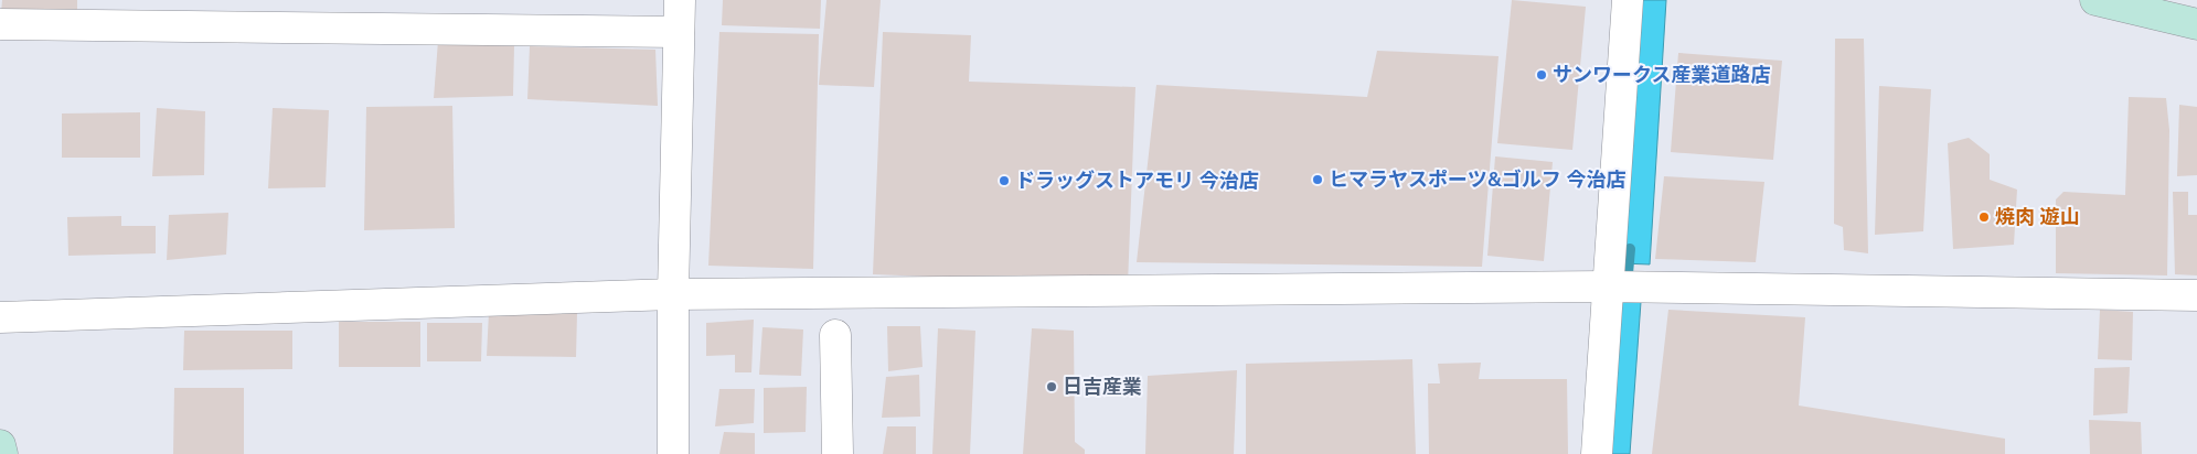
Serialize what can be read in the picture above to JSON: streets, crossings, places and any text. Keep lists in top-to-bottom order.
{
  "places": [
    "サンワークス産業道路店",
    "ヒマラヤスポーツ&ゴルフ 今治店",
    "ドラッグストアモリ 今治店",
    "焼肉 遊山",
    "日吉産業"
  ]
}
